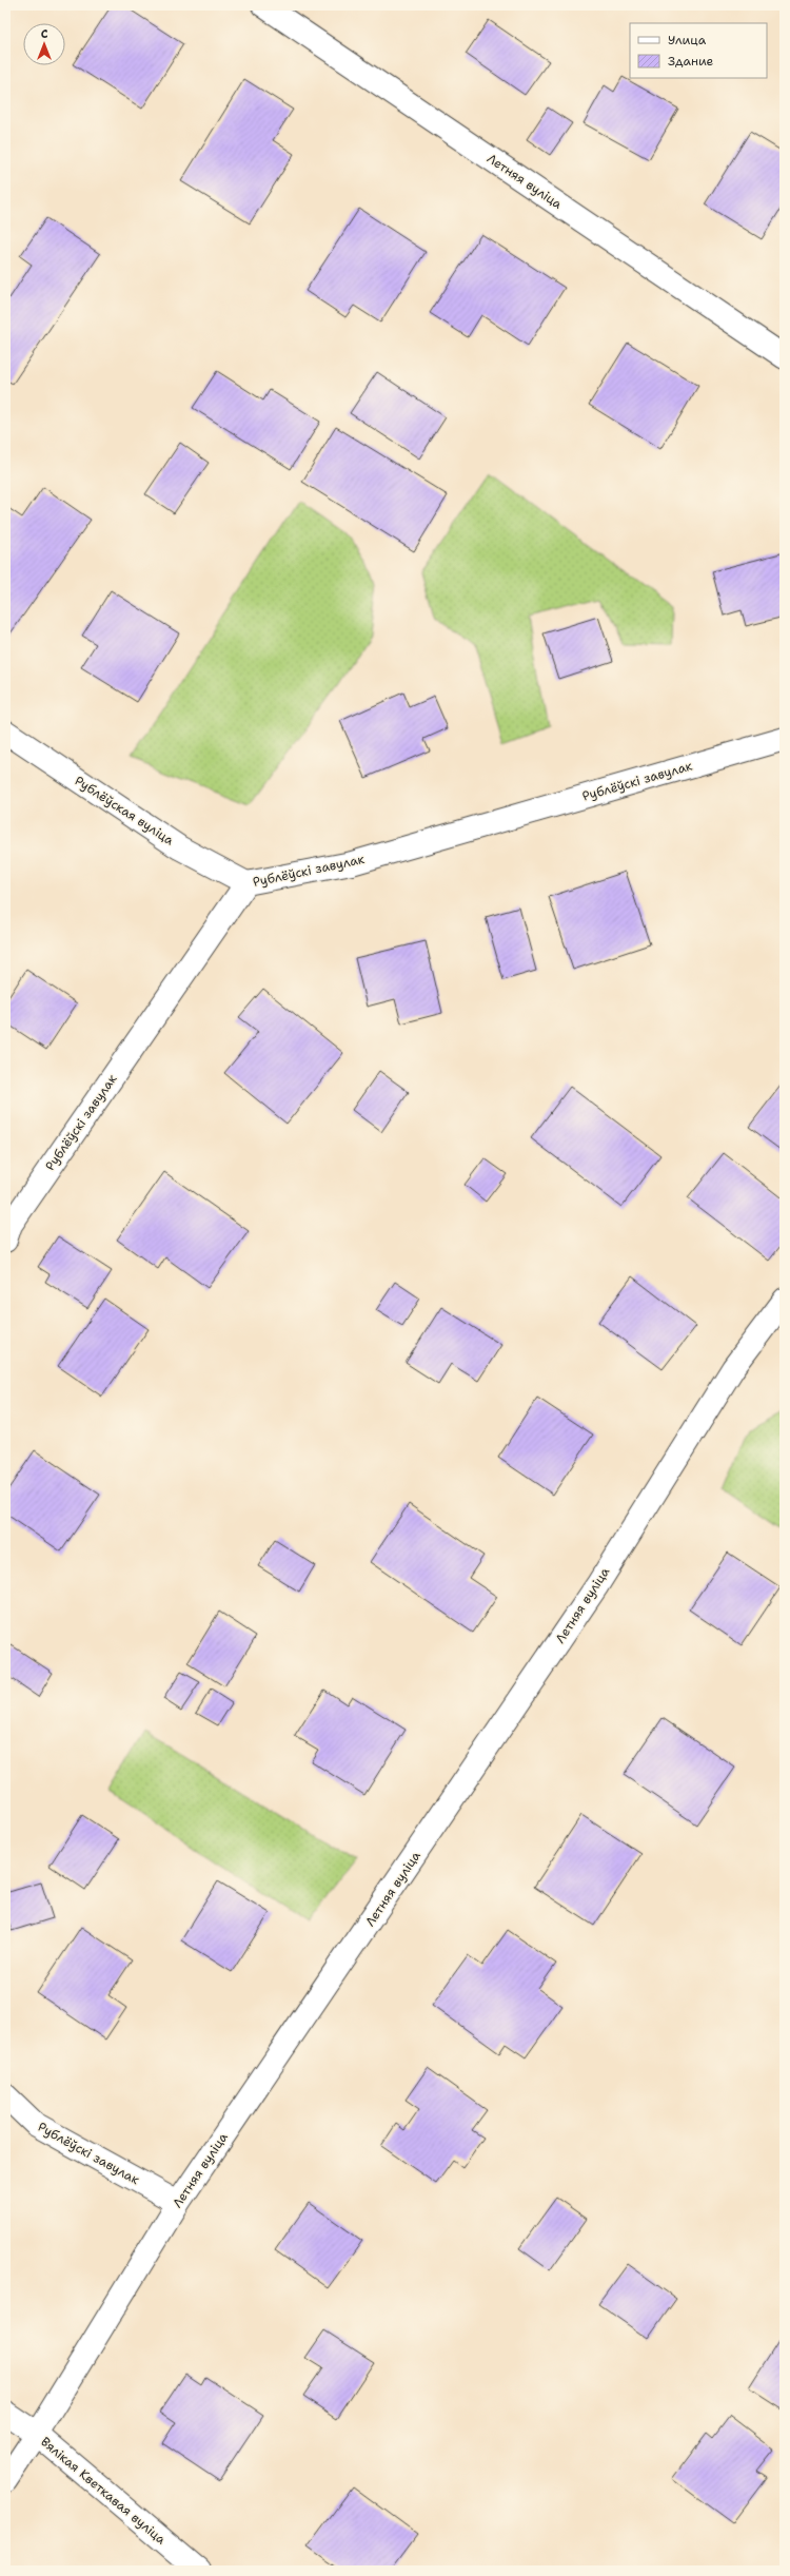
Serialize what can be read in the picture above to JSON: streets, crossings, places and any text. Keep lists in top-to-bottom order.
{
  "streets": {
    "street": [
      "Летняя вуліца",
      "Рублёўскі завулак",
      "Рублёўская вуліца",
      "Вялікая Кветкавая вуліца"
    ]
  },
  "crossings": [
    ["Летняя вуліца", "Рублёўскі завулак"],
    ["Летняя вуліца", "Вялікая Кветкавая вуліца"],
    ["Рублёўскі завулак", "Рублёўская вуліца"]
  ],
  "legend": ["Улица", "Здание"],
  "north": "top"
}
